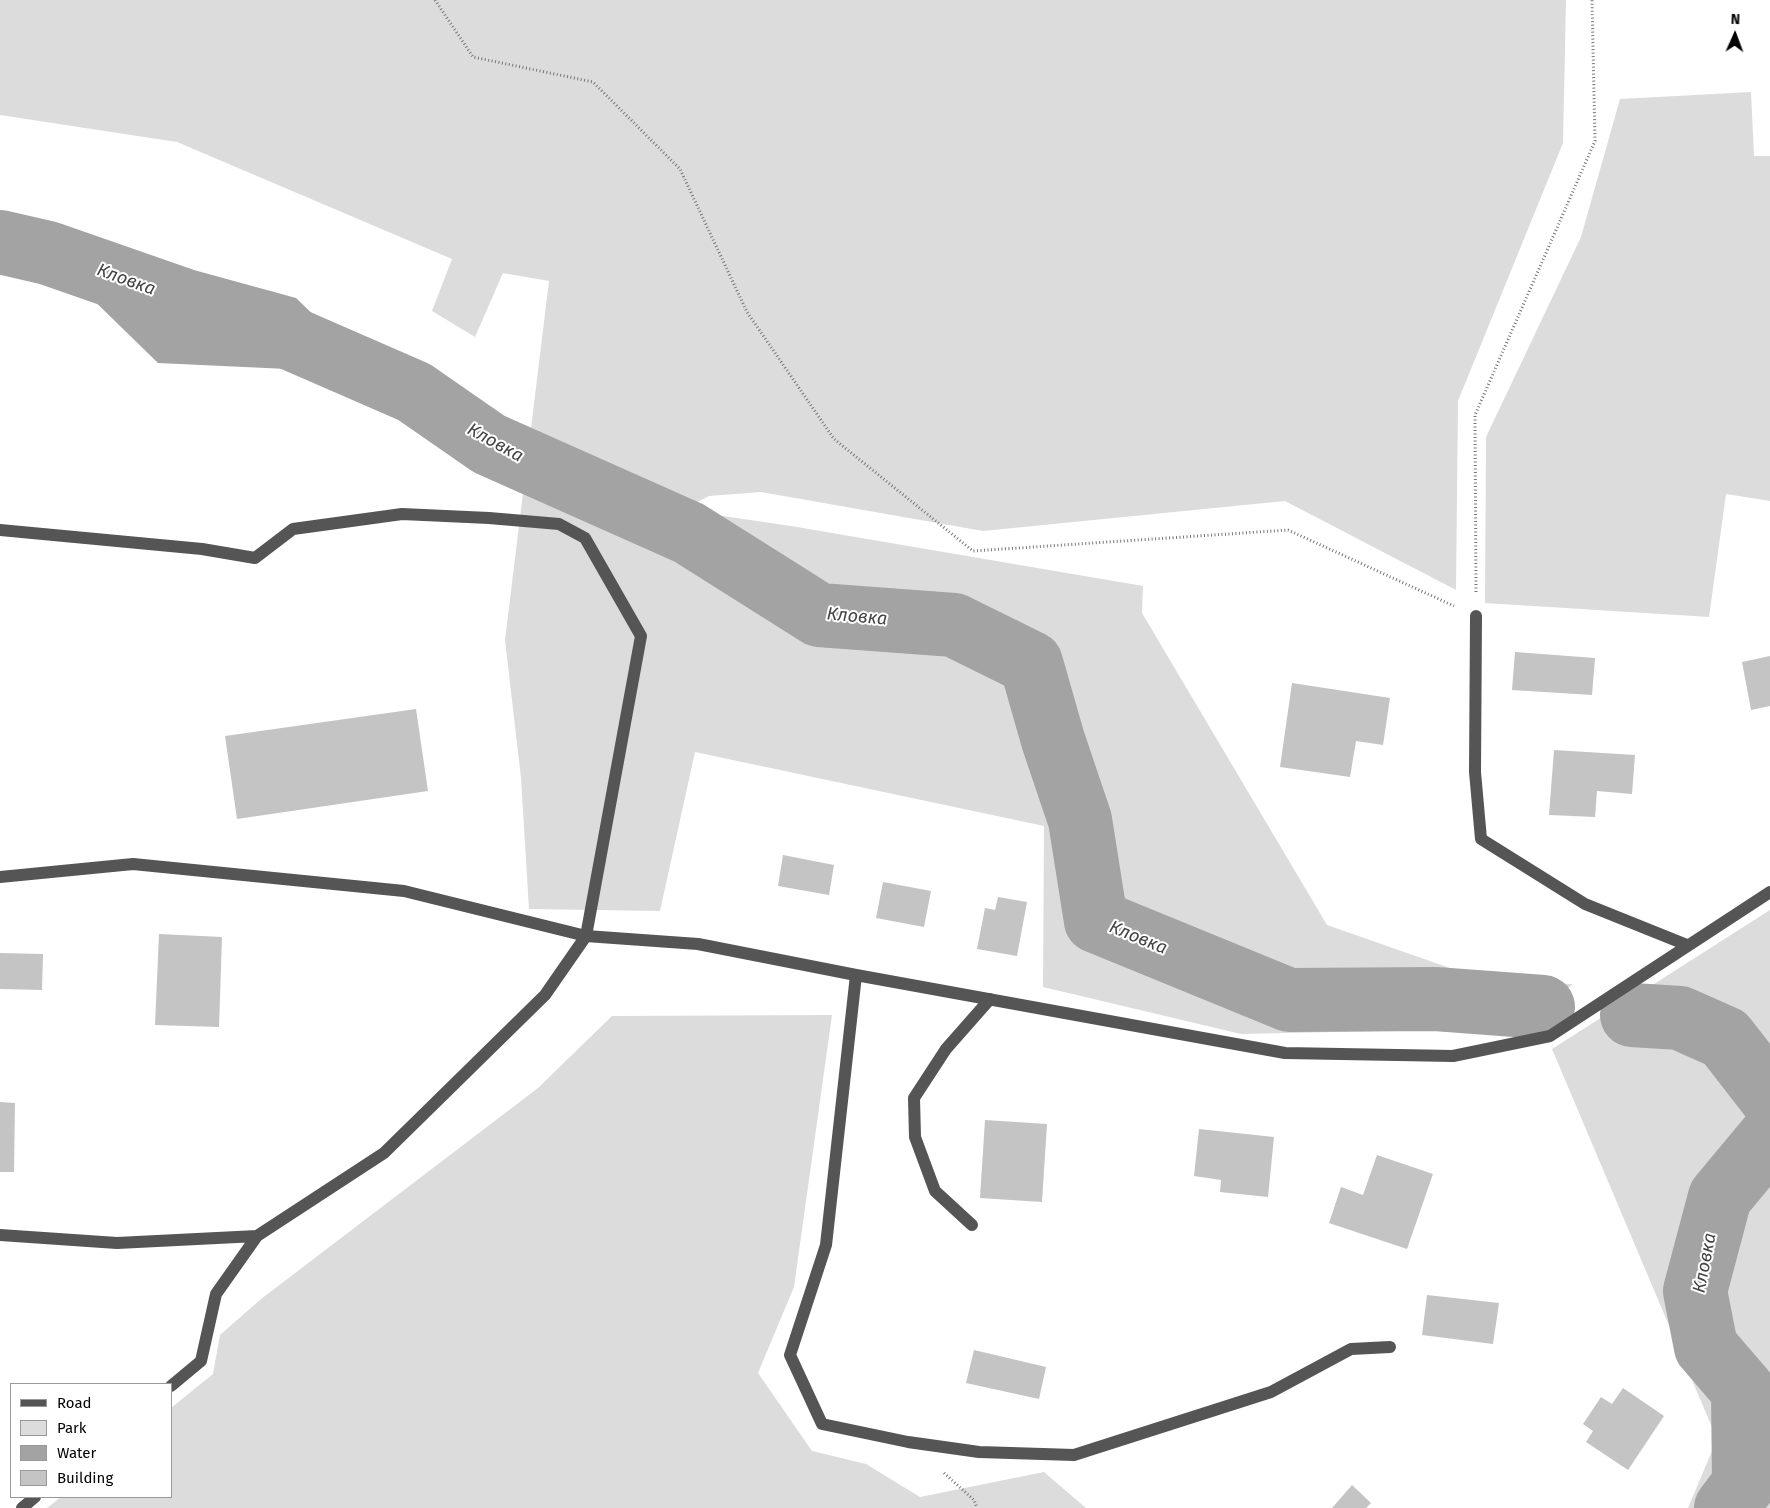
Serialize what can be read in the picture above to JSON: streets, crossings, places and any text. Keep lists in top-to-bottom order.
{
  "water": ["Кловка"],
  "legend": [
    "Road",
    "Park",
    "Water",
    "Building"
  ],
  "north": "top"
}
